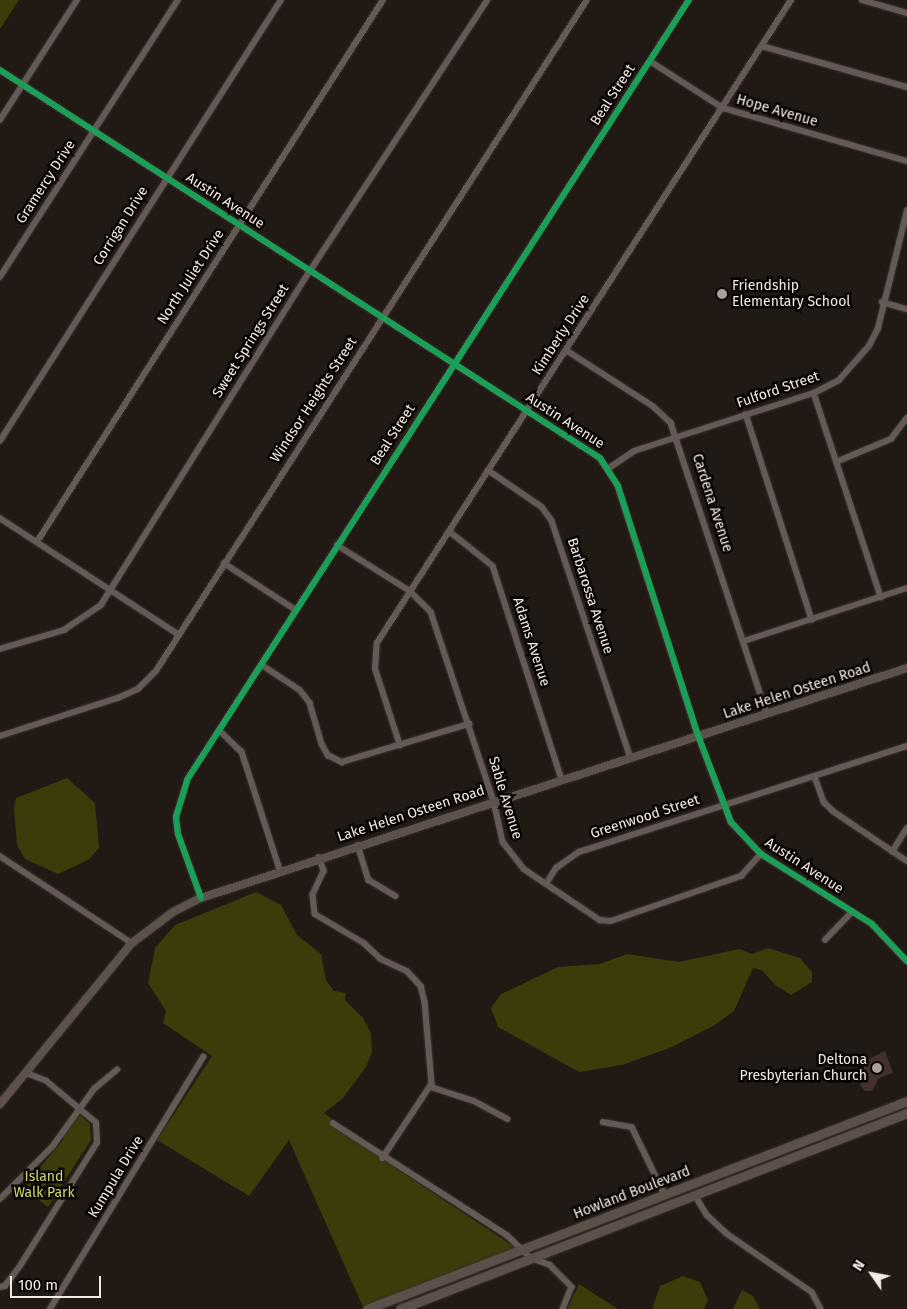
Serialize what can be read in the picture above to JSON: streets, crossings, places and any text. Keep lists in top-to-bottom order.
{
  "streets": {
    "main road": ["Howland Boulevard"],
    "street": [
      "Beal Street",
      "Hope Avenue",
      "Gramercy Drive",
      "Austin Avenue",
      "Corrigan Drive",
      "North Juliet Drive",
      "Kimberly Drive",
      "Sweet Springs Street",
      "Fulford Street",
      "Windsor Heights Street",
      "Cardena Avenue",
      "Barbarossa Avenue",
      "Adams Avenue",
      "Lake Helen Osteen Road",
      "Sable Avenue",
      "Greenwood Street",
      "Kumpula Drive"
    ]
  },
  "crossings": [
    ["Beal Street", "Hope Avenue"],
    ["Beal Street", "Austin Avenue"],
    ["Beal Street", "Lake Helen Osteen Road"],
    ["Beal Street", "Sable Avenue"],
    ["Hope Avenue", "Kimberly Drive"],
    ["Gramercy Drive", "Austin Avenue"],
    ["Austin Avenue", "Corrigan Drive"],
    ["Austin Avenue", "North Juliet Drive"],
    ["Austin Avenue", "Kimberly Drive"],
    ["Austin Avenue", "Sweet Springs Street"],
    ["Austin Avenue", "Fulford Street"],
    ["Austin Avenue", "Windsor Heights Street"],
    ["Austin Avenue", "Lake Helen Osteen Road"],
    ["Austin Avenue", "Sable Avenue"],
    ["Austin Avenue", "Greenwood Street"],
    ["Kimberly Drive", "Cardena Avenue"],
    ["Kimberly Drive", "Barbarossa Avenue"],
    ["Kimberly Drive", "Adams Avenue"],
    ["Kimberly Drive", "Sable Avenue"],
    ["Fulford Street", "Cardena Avenue"],
    ["Cardena Avenue", "Lake Helen Osteen Road"],
    ["Barbarossa Avenue", "Lake Helen Osteen Road"],
    ["Adams Avenue", "Lake Helen Osteen Road"],
    ["Lake Helen Osteen Road", "Sable Avenue"],
    ["Sable Avenue", "Greenwood Street"]
  ],
  "parks": ["Island Walk Park"],
  "places": ["Friendship Elementary School", "Deltona Presbyterian Church"],
  "scale_bar": "100 m",
  "north": "top left"
}
